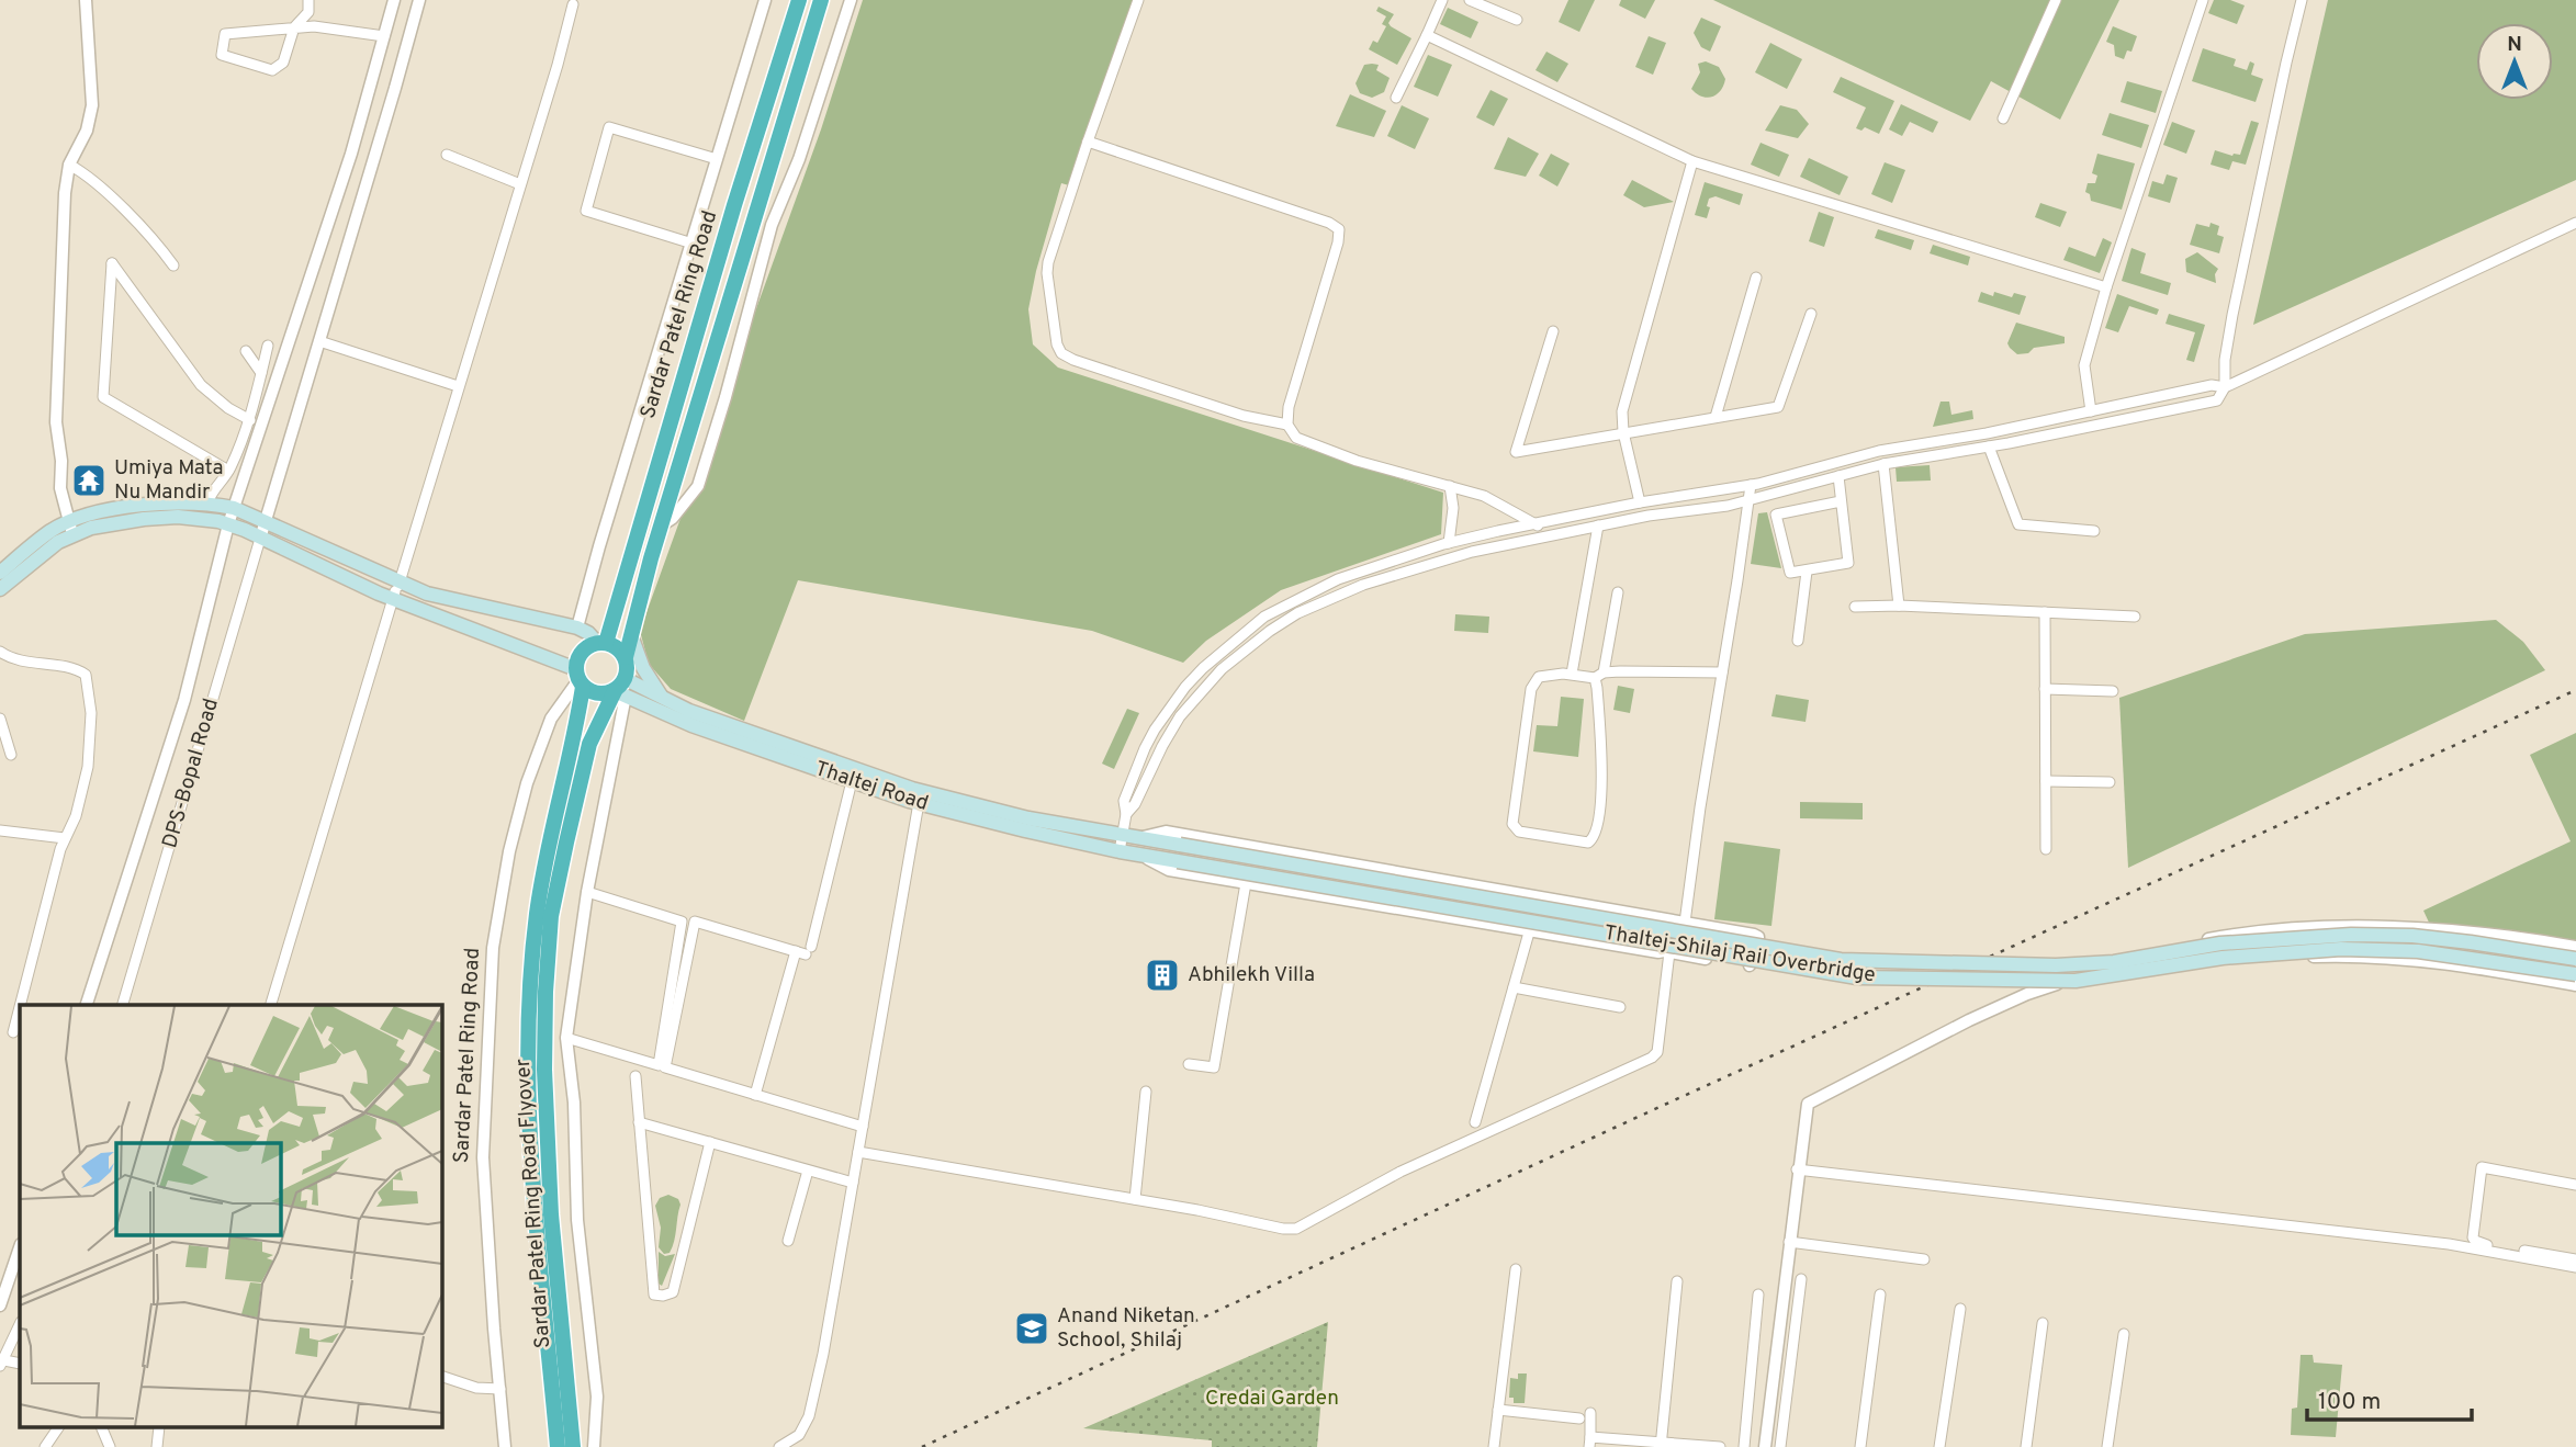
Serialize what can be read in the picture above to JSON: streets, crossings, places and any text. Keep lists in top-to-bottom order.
{
  "streets": {
    "highway": ["Sardar Patel Ring Road", "Sardar Patel Ring Road Flyover"],
    "main road": ["Thaltej Road", "Thaltej-Shilaj Rail Overbridge"],
    "street": ["DPS-Bopal Road"]
  },
  "crossings": [
    ["Sardar Patel Ring Road", "Thaltej Road"],
    ["Sardar Patel Ring Road", "Sardar Patel Ring Road Flyover"],
    ["Thaltej Road", "Thaltej-Shilaj Rail Overbridge"],
    ["Thaltej Road", "Sardar Patel Ring Road Flyover"]
  ],
  "parks": ["Credai Garden"],
  "places": {
    "temple": ["Umiya Mata Nu Mandir"],
    "building": ["Abhilekh Villa"],
    "school or university": ["Anand Niketan School, Shilaj"]
  },
  "scale_bar": "100 m",
  "north": "top"
}
